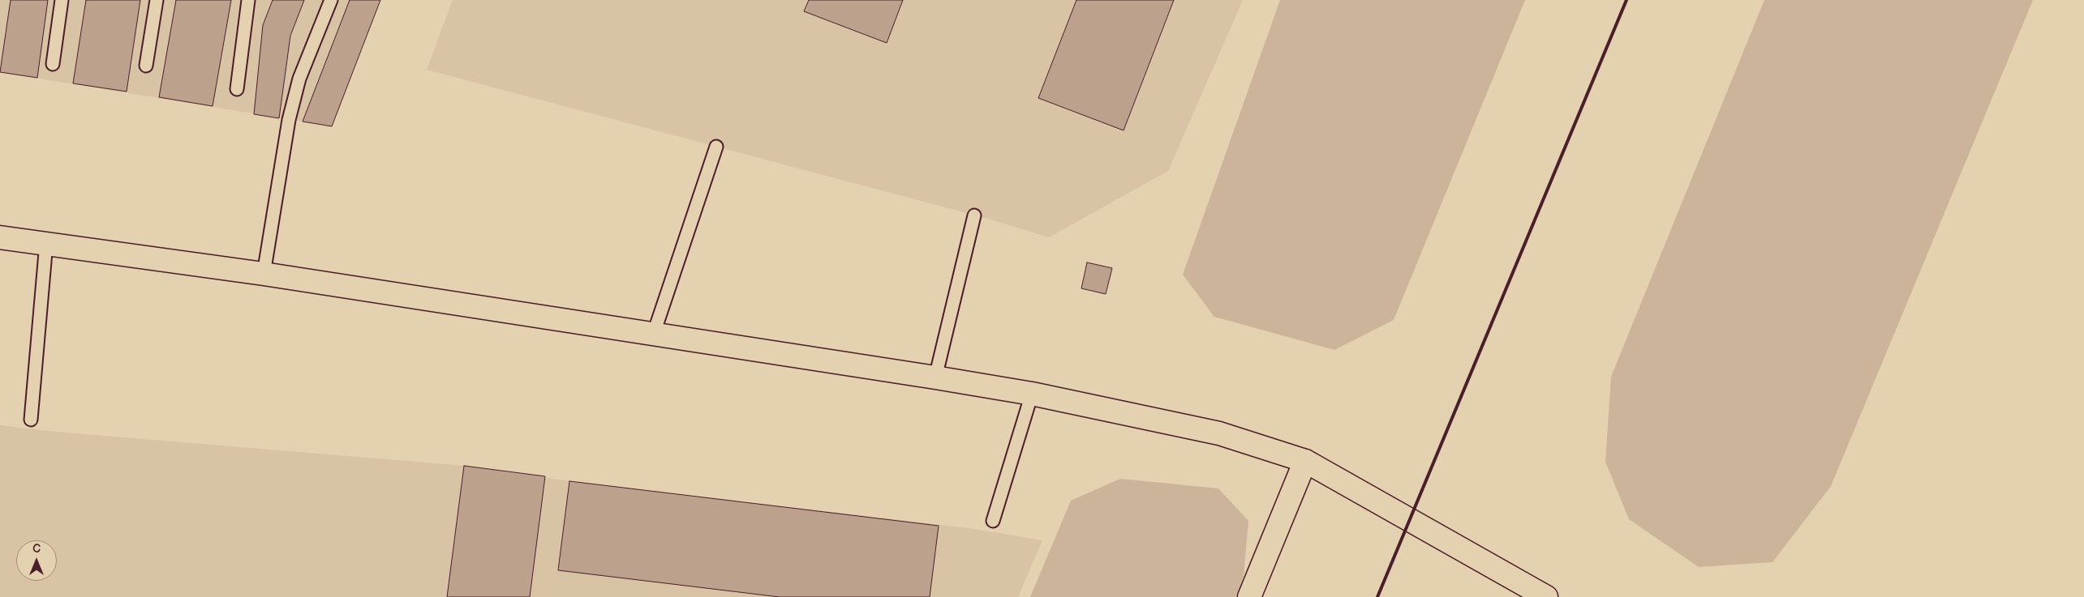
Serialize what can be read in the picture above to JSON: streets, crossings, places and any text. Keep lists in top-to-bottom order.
{
  "north": "top"
}
